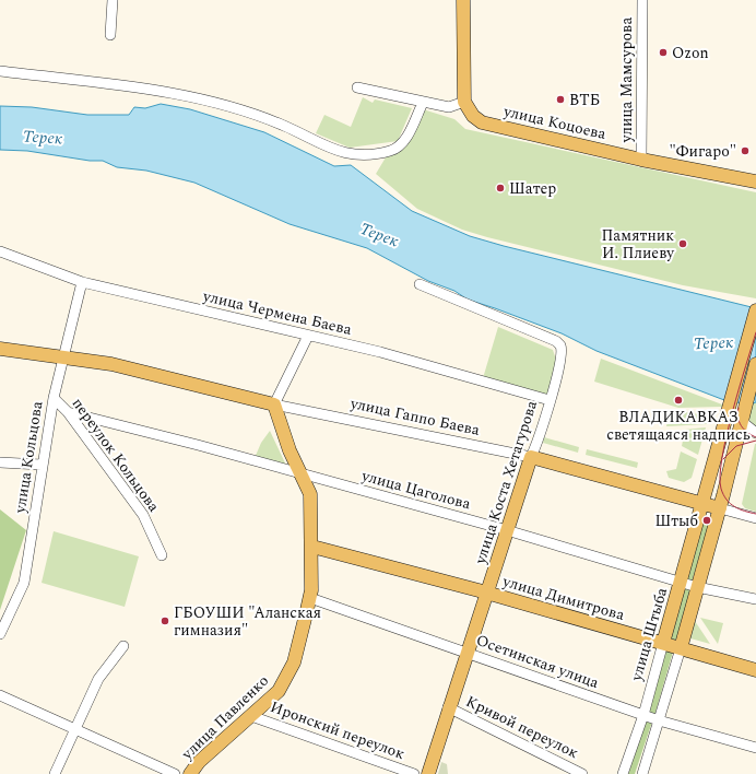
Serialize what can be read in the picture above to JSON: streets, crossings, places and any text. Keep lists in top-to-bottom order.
{
  "streets": {
    "main road": [
      "улица Коцоева",
      "улица Гаппо Баева",
      "улица Коста Хетагурова",
      "улица Димитрова",
      "улица Штыба",
      "улица Павленко"
    ],
    "street": [
      "улица Мамсурова",
      "улица Чермена Баева",
      "переулок Кольцова",
      "улица Кольцова",
      "улица Цаголова",
      "Осетинская улица",
      "Кривой переулок",
      "Иронский переулок"
    ]
  },
  "crossings": [
    ["улица Мамсурова", "улица Коцоева"],
    ["улица Чермена Баева", "улица Кольцова"],
    ["улица Чермена Баева", "улица Коста Хетагурова"],
    ["улица Гаппо Баева", "улица Кольцова"],
    ["улица Гаппо Баева", "улица Коста Хетагурова"],
    ["улица Гаппо Баева", "улица Штыба"],
    ["улица Гаппо Баева", "улица Павленко"],
    ["переулок Кольцова", "улица Кольцова"],
    ["переулок Кольцова", "улица Цаголова"],
    ["улица Коста Хетагурова", "улица Цаголова"],
    ["улица Коста Хетагурова", "улица Димитрова"],
    ["улица Коста Хетагурова", "Осетинская улица"],
    ["улица Коста Хетагурова", "Кривой переулок"],
    ["улица Цаголова", "улица Штыба"],
    ["улица Цаголова", "улица Павленко"],
    ["улица Димитрова", "улица Штыба"],
    ["улица Димитрова", "улица Павленко"],
    ["улица Штыба", "Осетинская улица"],
    ["Осетинская улица", "улица Павленко"],
    ["улица Павленко", "Иронский переулок"]
  ],
  "water": ["Терек"],
  "places": [
    "Ozon",
    "ВТБ",
    "\"Фигаро\"",
    "Шатер",
    "Памятник И. Плиеву",
    "ВЛАДИКАВКАЗ светящаяся надпись",
    "Штыб",
    "ГБОУШИ \"Аланская гимназия\""
  ]
}
